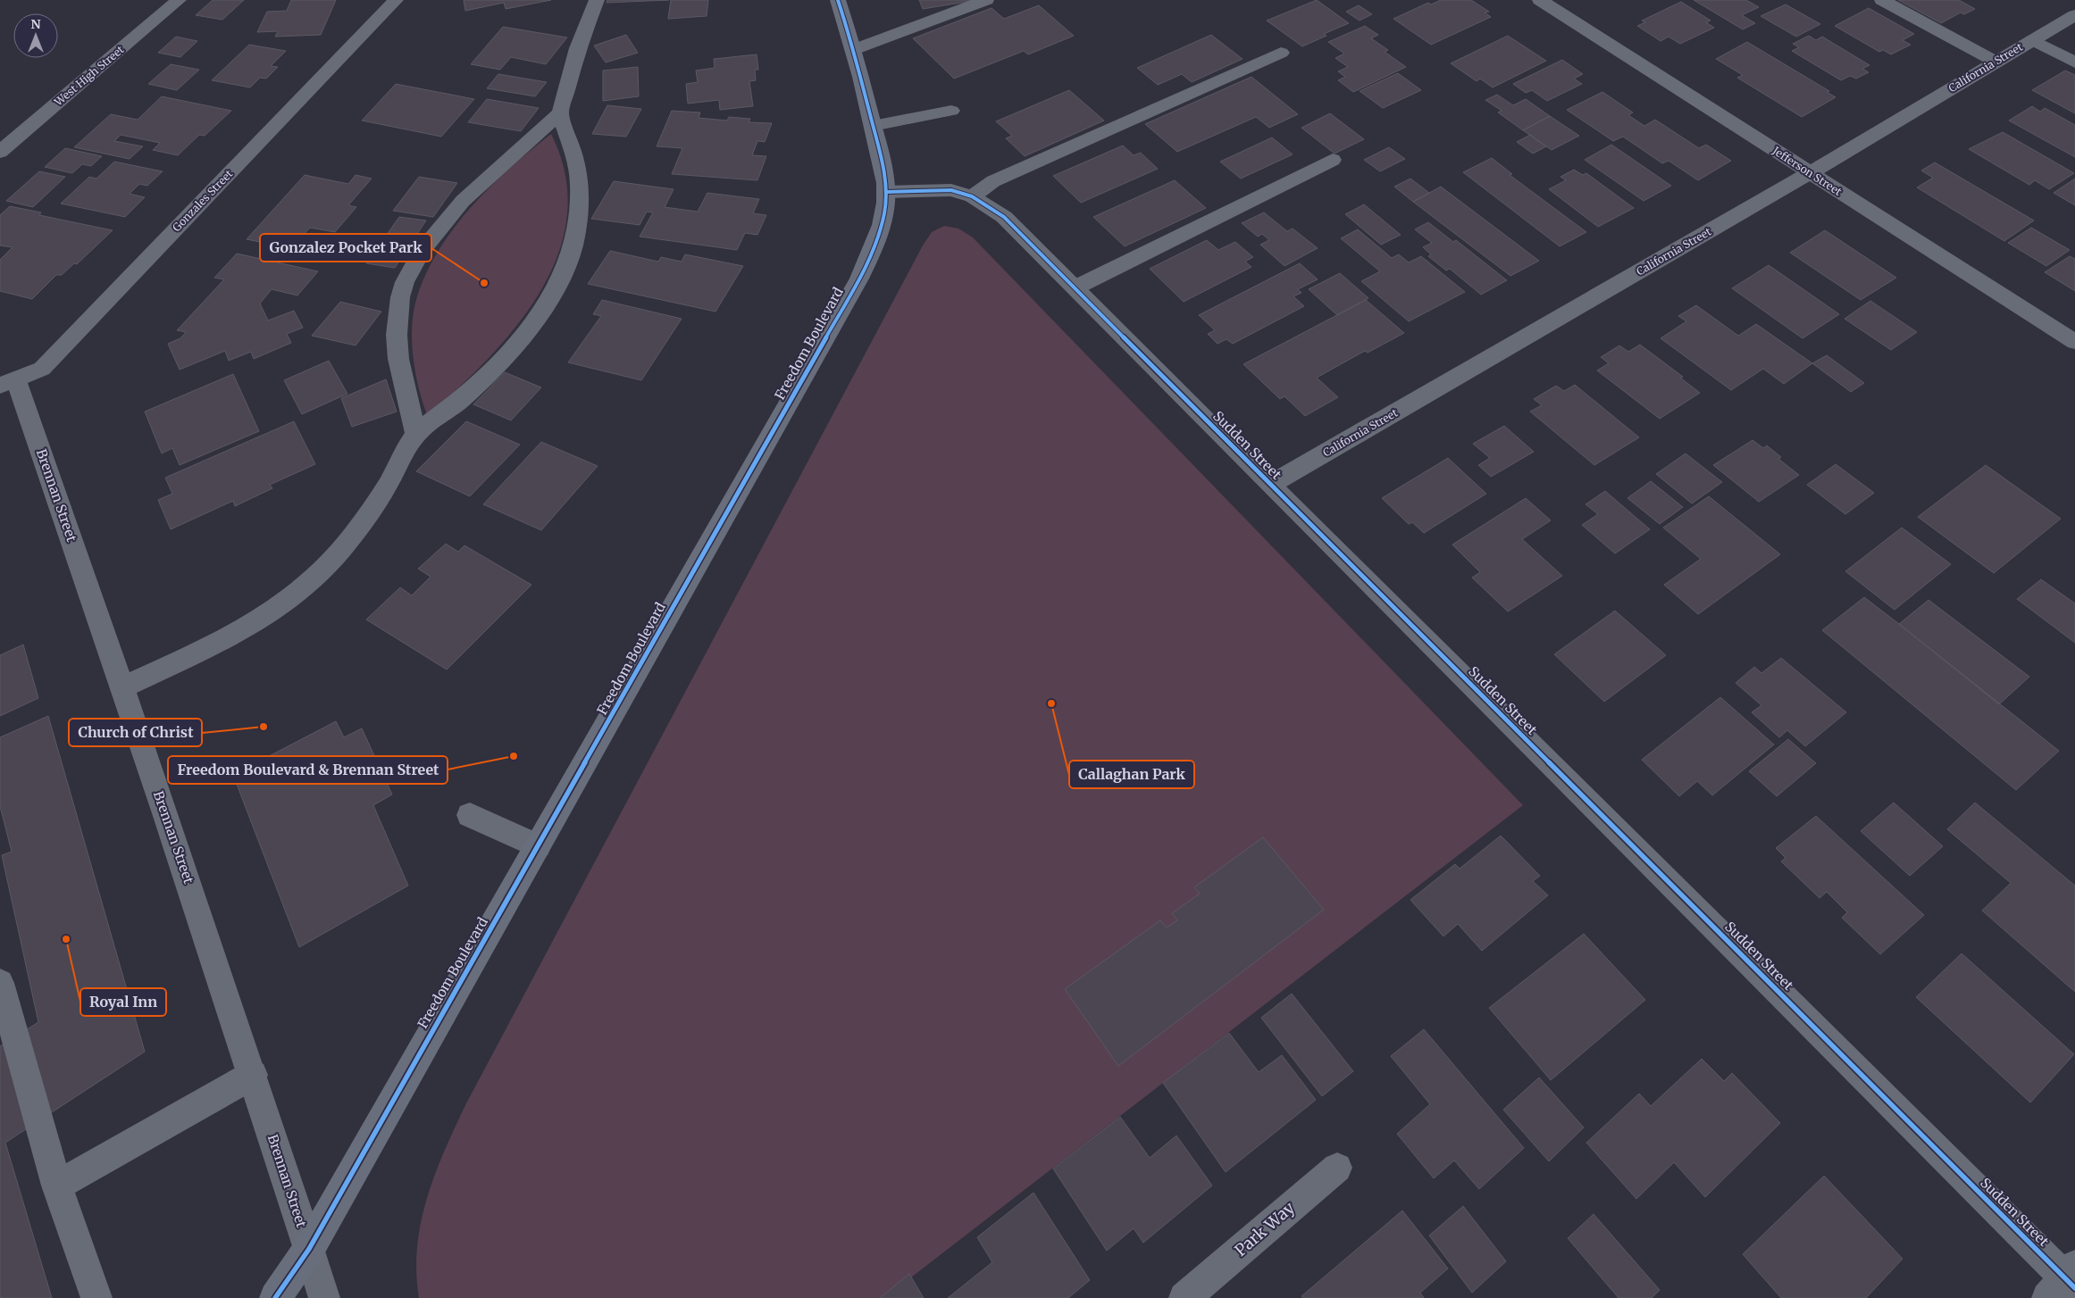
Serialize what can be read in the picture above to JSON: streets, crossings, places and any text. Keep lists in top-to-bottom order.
{
  "streets": {
    "main road": ["Freedom Boulevard"],
    "street": [
      "California Street",
      "West High Street",
      "Jefferson Street",
      "Gonzales Street",
      "Sudden Street",
      "Brennan Street",
      "Park Way"
    ]
  },
  "crossings": [
    ["California Street", "Jefferson Street"],
    ["California Street", "Sudden Street"],
    ["Gonzales Street", "Brennan Street"],
    ["Freedom Boulevard", "Sudden Street"],
    ["Freedom Boulevard", "Brennan Street"]
  ],
  "places": [
    "Gonzalez Pocket Park",
    "Callaghan Park",
    "Church of Christ",
    "Freedom Boulevard & Brennan Street",
    "Royal Inn"
  ],
  "north": "top"
}
